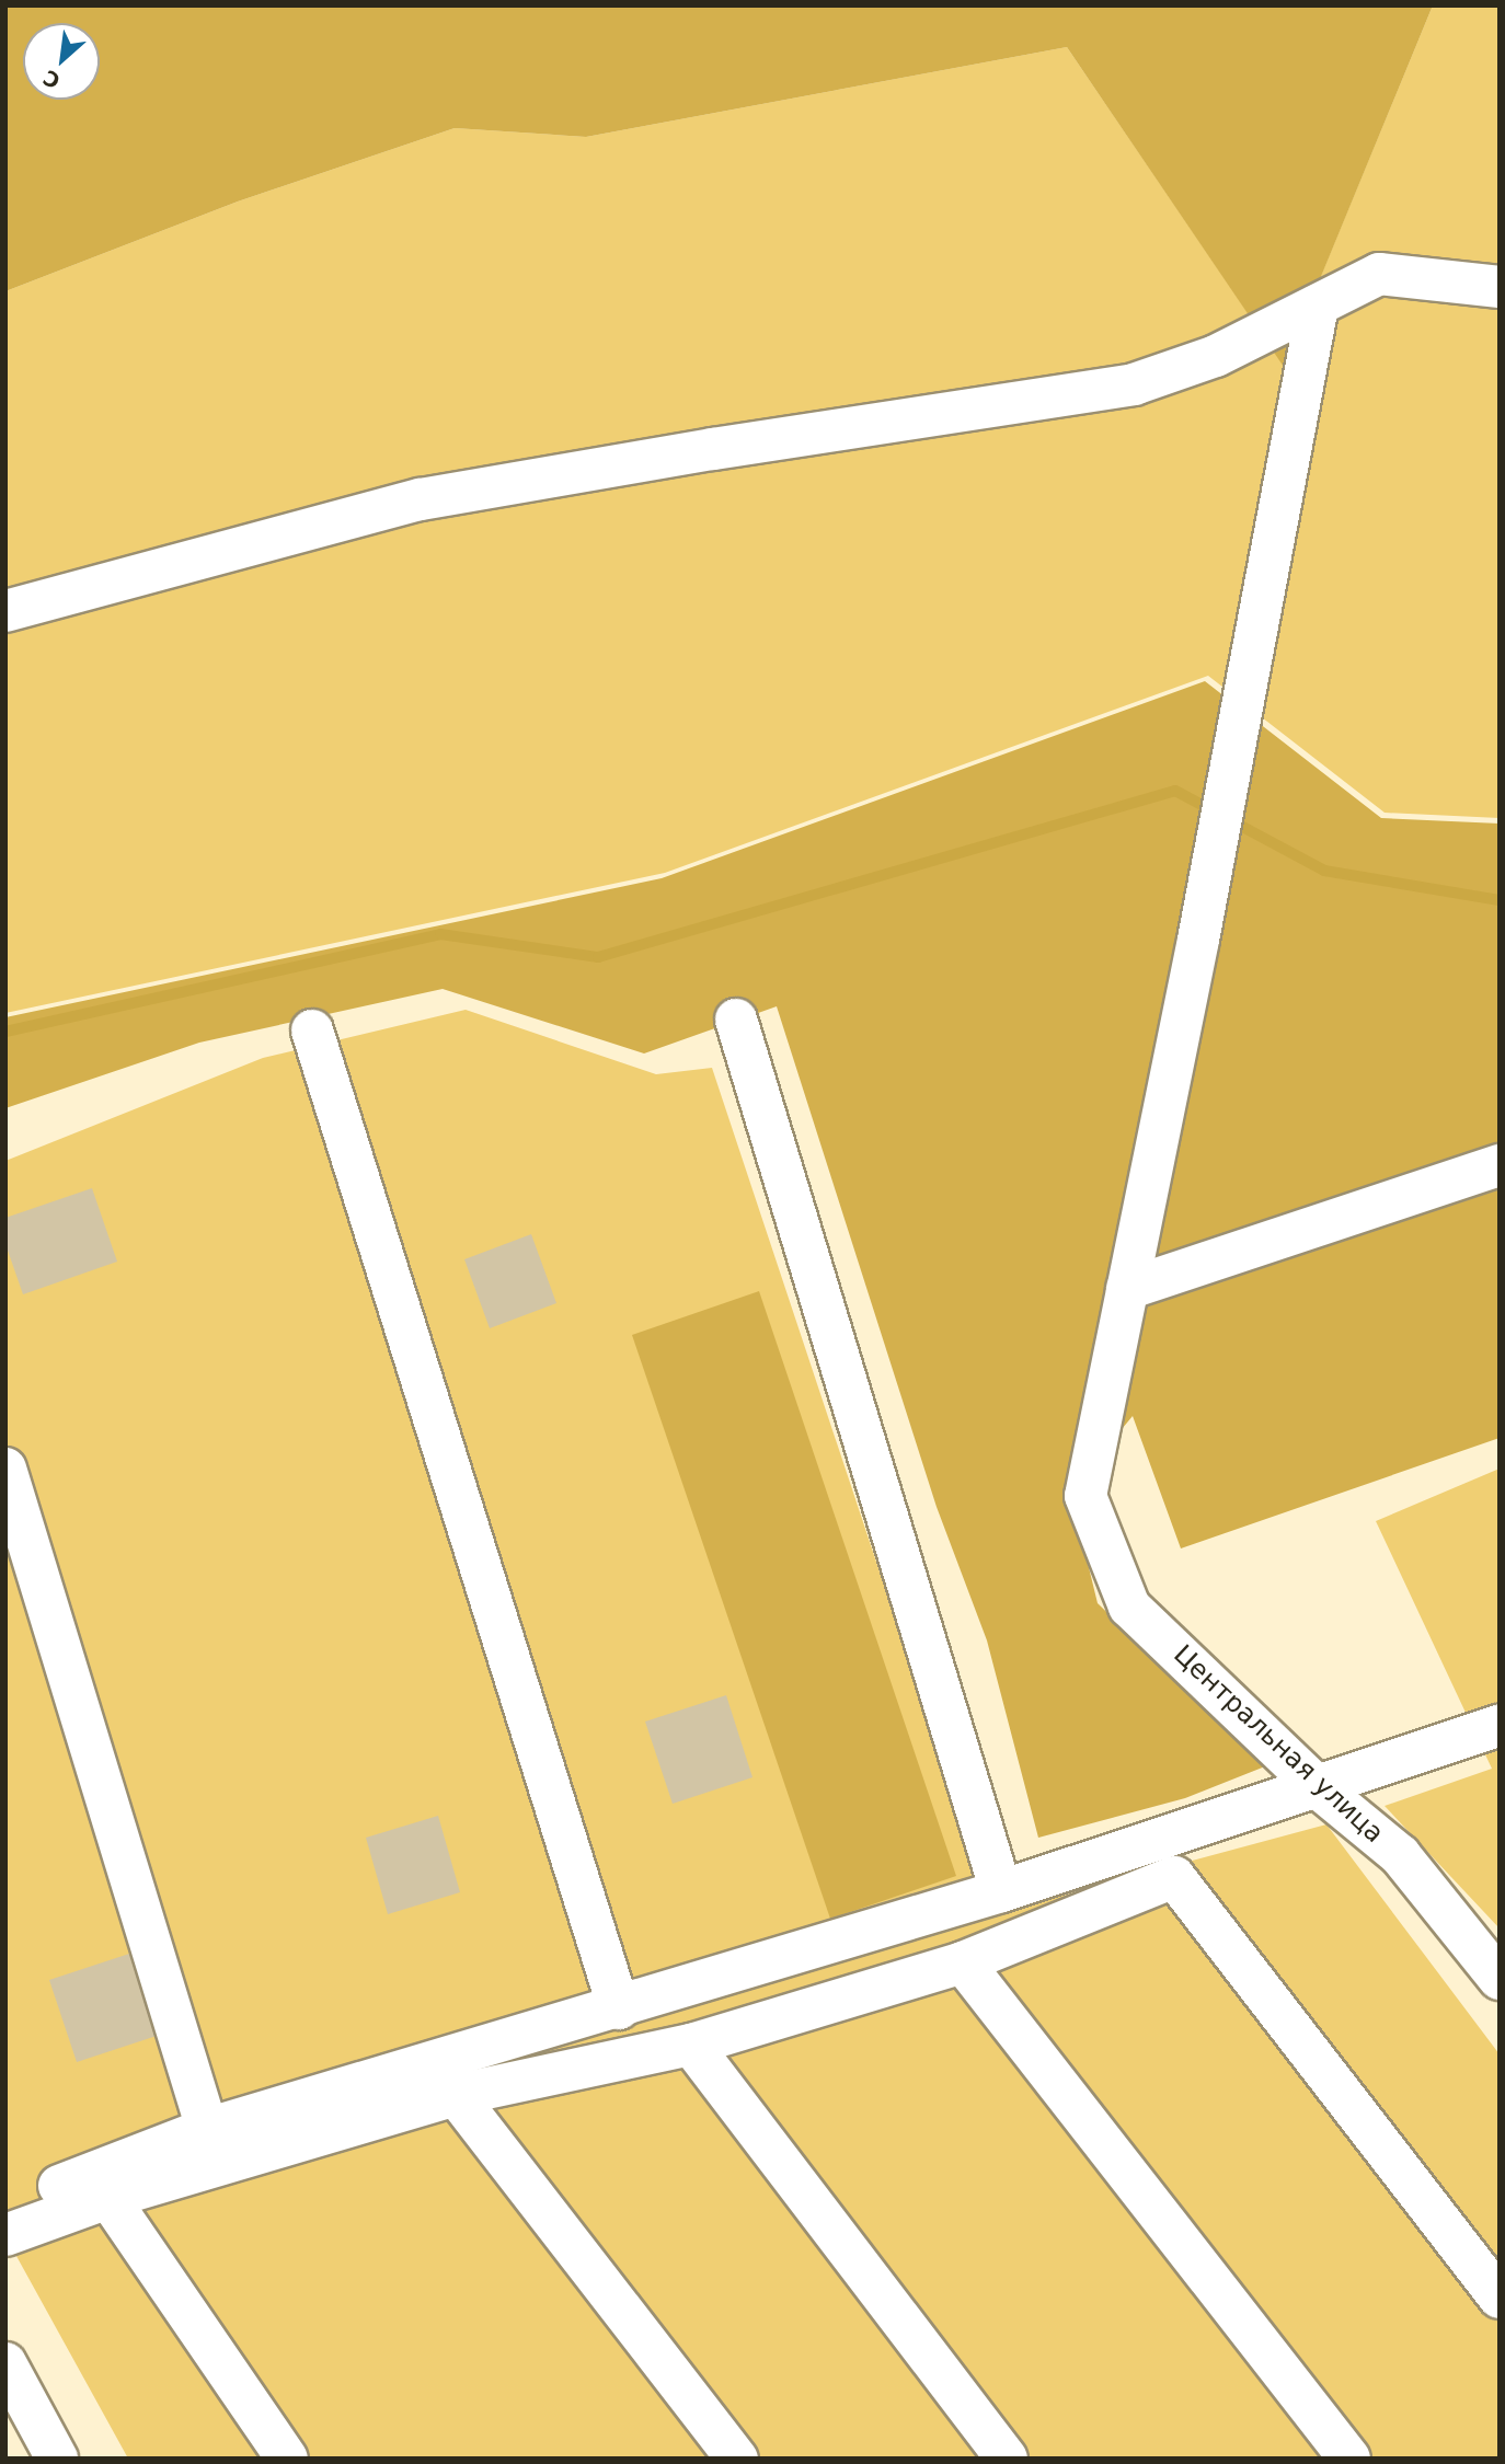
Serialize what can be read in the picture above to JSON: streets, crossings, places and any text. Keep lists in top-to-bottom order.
{
  "streets": {
    "street": ["Центральная улица"]
  },
  "north": "bottom left"
}
